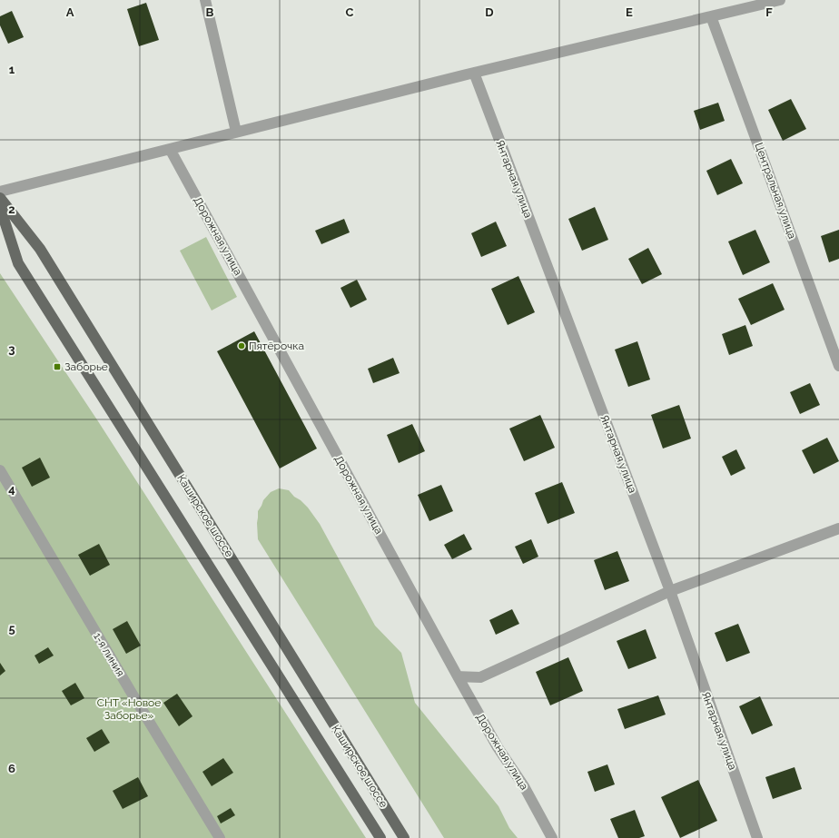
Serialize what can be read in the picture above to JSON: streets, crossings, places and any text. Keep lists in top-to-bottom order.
{
  "streets": {
    "main road": ["Каширское шоссе"],
    "street": [
      "Янтарная улица",
      "Центральная улица",
      "Дорожная улица",
      "1-я линия"
    ]
  },
  "parks": ["СНТ «Новое Заборье»"],
  "places": {
    "other": ["Пятёрочка"],
    "transit": ["Заборье"]
  },
  "grid": {
    "columns": [
      "A",
      "B",
      "C",
      "D",
      "E",
      "F"
    ],
    "rows": [
      "1",
      "2",
      "3",
      "4",
      "5",
      "6"
    ]
  }
}
